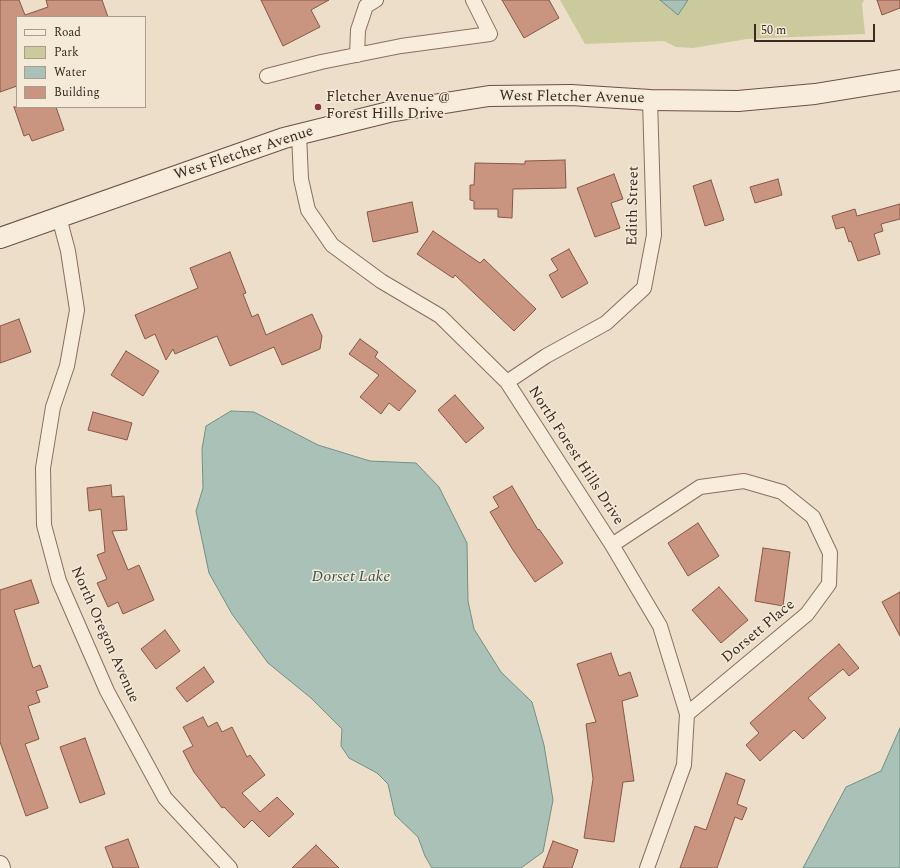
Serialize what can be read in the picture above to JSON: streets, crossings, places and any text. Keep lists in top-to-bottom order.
{
  "streets": {
    "main road": ["West Fletcher Avenue"],
    "street": [
      "Edith Street",
      "North Forest Hills Drive",
      "Dorsett Place",
      "North Oregon Avenue"
    ]
  },
  "crossings": [
    ["West Fletcher Avenue", "Edith Street"],
    ["West Fletcher Avenue", "North Forest Hills Drive"],
    ["West Fletcher Avenue", "North Oregon Avenue"],
    ["Edith Street", "North Forest Hills Drive"],
    ["North Forest Hills Drive", "Dorsett Place"]
  ],
  "water": ["Dorset Lake"],
  "places": ["Fletcher Avenue @ Forest Hills Drive"],
  "legend": [
    "Road",
    "Park",
    "Water",
    "Building"
  ],
  "scale_bar": "50 m"
}
